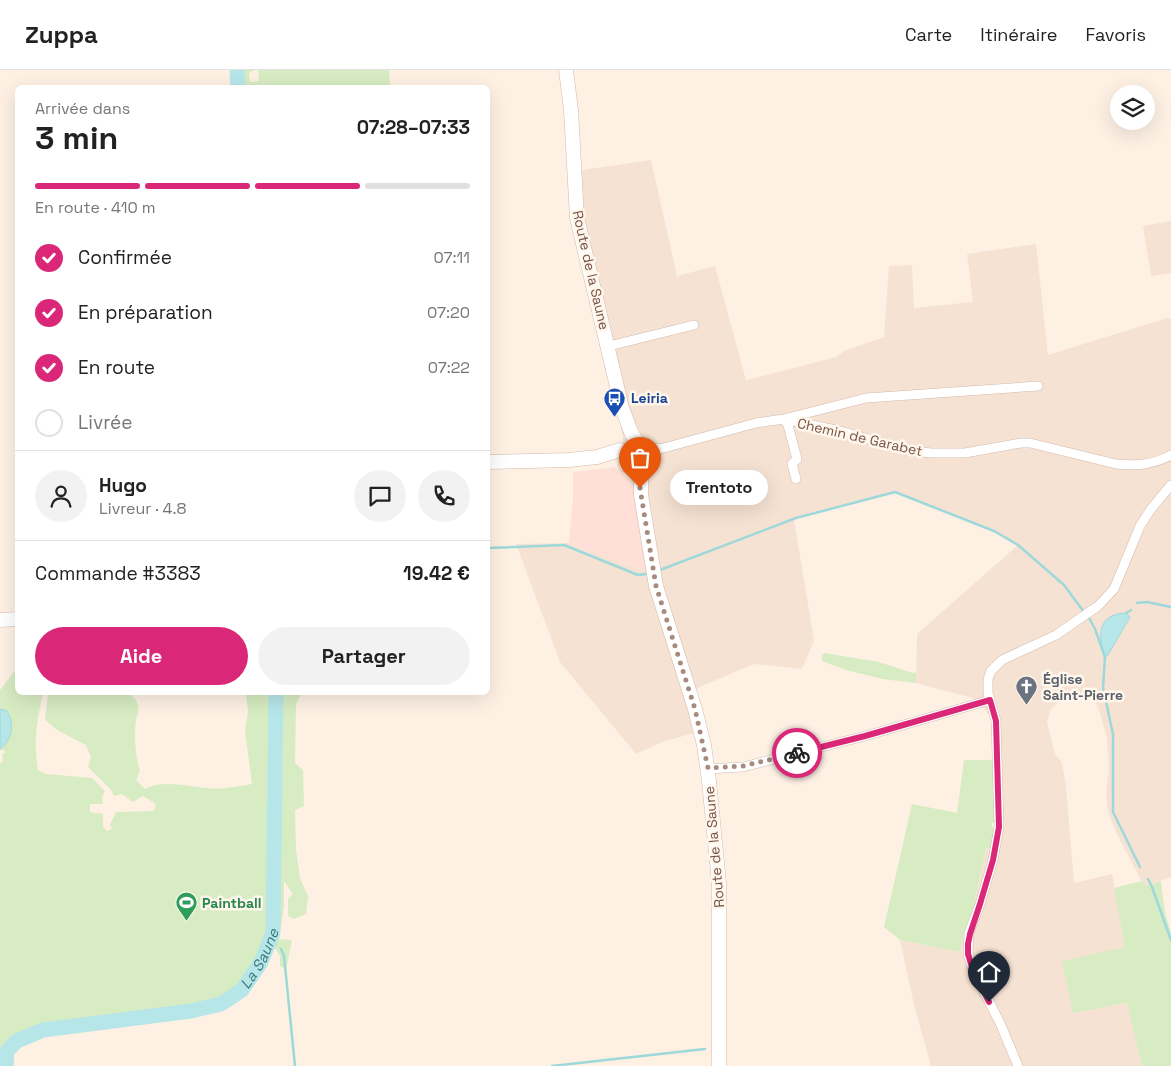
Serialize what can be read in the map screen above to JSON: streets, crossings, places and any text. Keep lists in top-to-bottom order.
{
  "streets": {
    "street": ["Route de la Saune", "Chemin de Garabet"]
  },
  "crossings": [
    ["Route de la Saune", "Chemin de Garabet"]
  ],
  "water": ["La Saune"],
  "places": {
    "bus stop": ["Leiria"],
    "other": ["Trentoto"],
    "church": ["Église Saint-Pierre"],
    "sports": ["Paintball"]
  },
  "page": {
    "header": "Zuppa",
    "nav": ["Carte", "Itinéraire", "Favoris"],
    "heading": ["3 min", "Arrivée dans", "07:28–07:33"],
    "panel": [
      "Hugo",
      "Livreur · 4.8",
      "Commande #3383",
      "19.42 €"
    ],
    "bar": "En route · 410 m",
    "list": [
      ["Confirmée", "07:11"],
      ["En préparation", "07:20"],
      ["En route", "07:22"],
      "Livrée"
    ],
    "bubble": "Trentoto",
    "buttons": ["Aide", "Partager"]
  }
}
